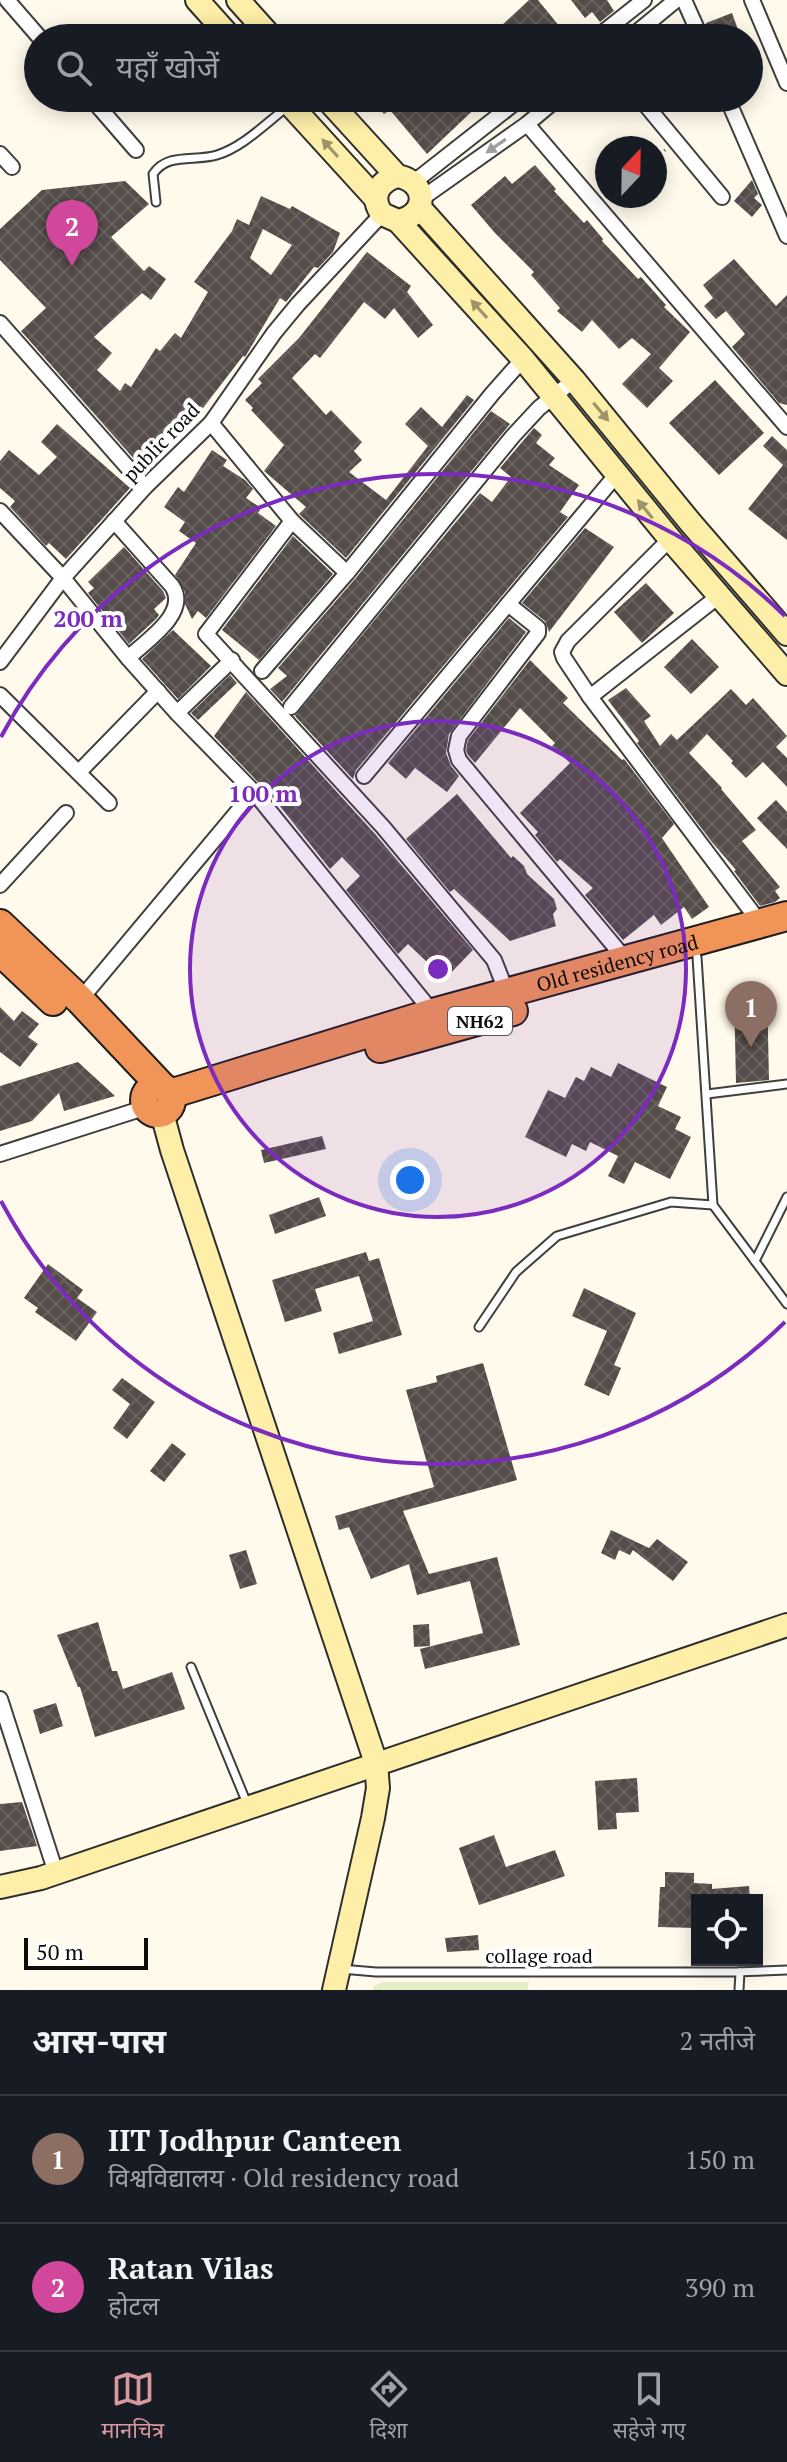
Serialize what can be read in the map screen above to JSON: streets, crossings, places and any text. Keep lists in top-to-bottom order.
{
  "streets": {
    "highway": ["Old residency road", "NH62"],
    "street": ["public road"],
    "lane": ["collage road"]
  },
  "scale_bar": "50 m",
  "north": "top",
  "page": {
    "search": "यहाँ खोजें",
    "pins": ["2", "1"],
    "scale": "50 m",
    "heading": ["आस-पास", "2 नतीजे"],
    "list": [
      {
        "mark": "1",
        "name": "IIT Jodhpur Canteen",
        "note": "विश्वविद्यालय · Old residency road",
        "value": "150 m"
      },
      {
        "mark": "2",
        "name": "Ratan Vilas",
        "note": "होटल",
        "value": "390 m"
      }
    ],
    "nav": ["मानचित्र", "दिशा", "सहेजे गए"]
  },
  "rings": ["200 m", "100 m"]
}
